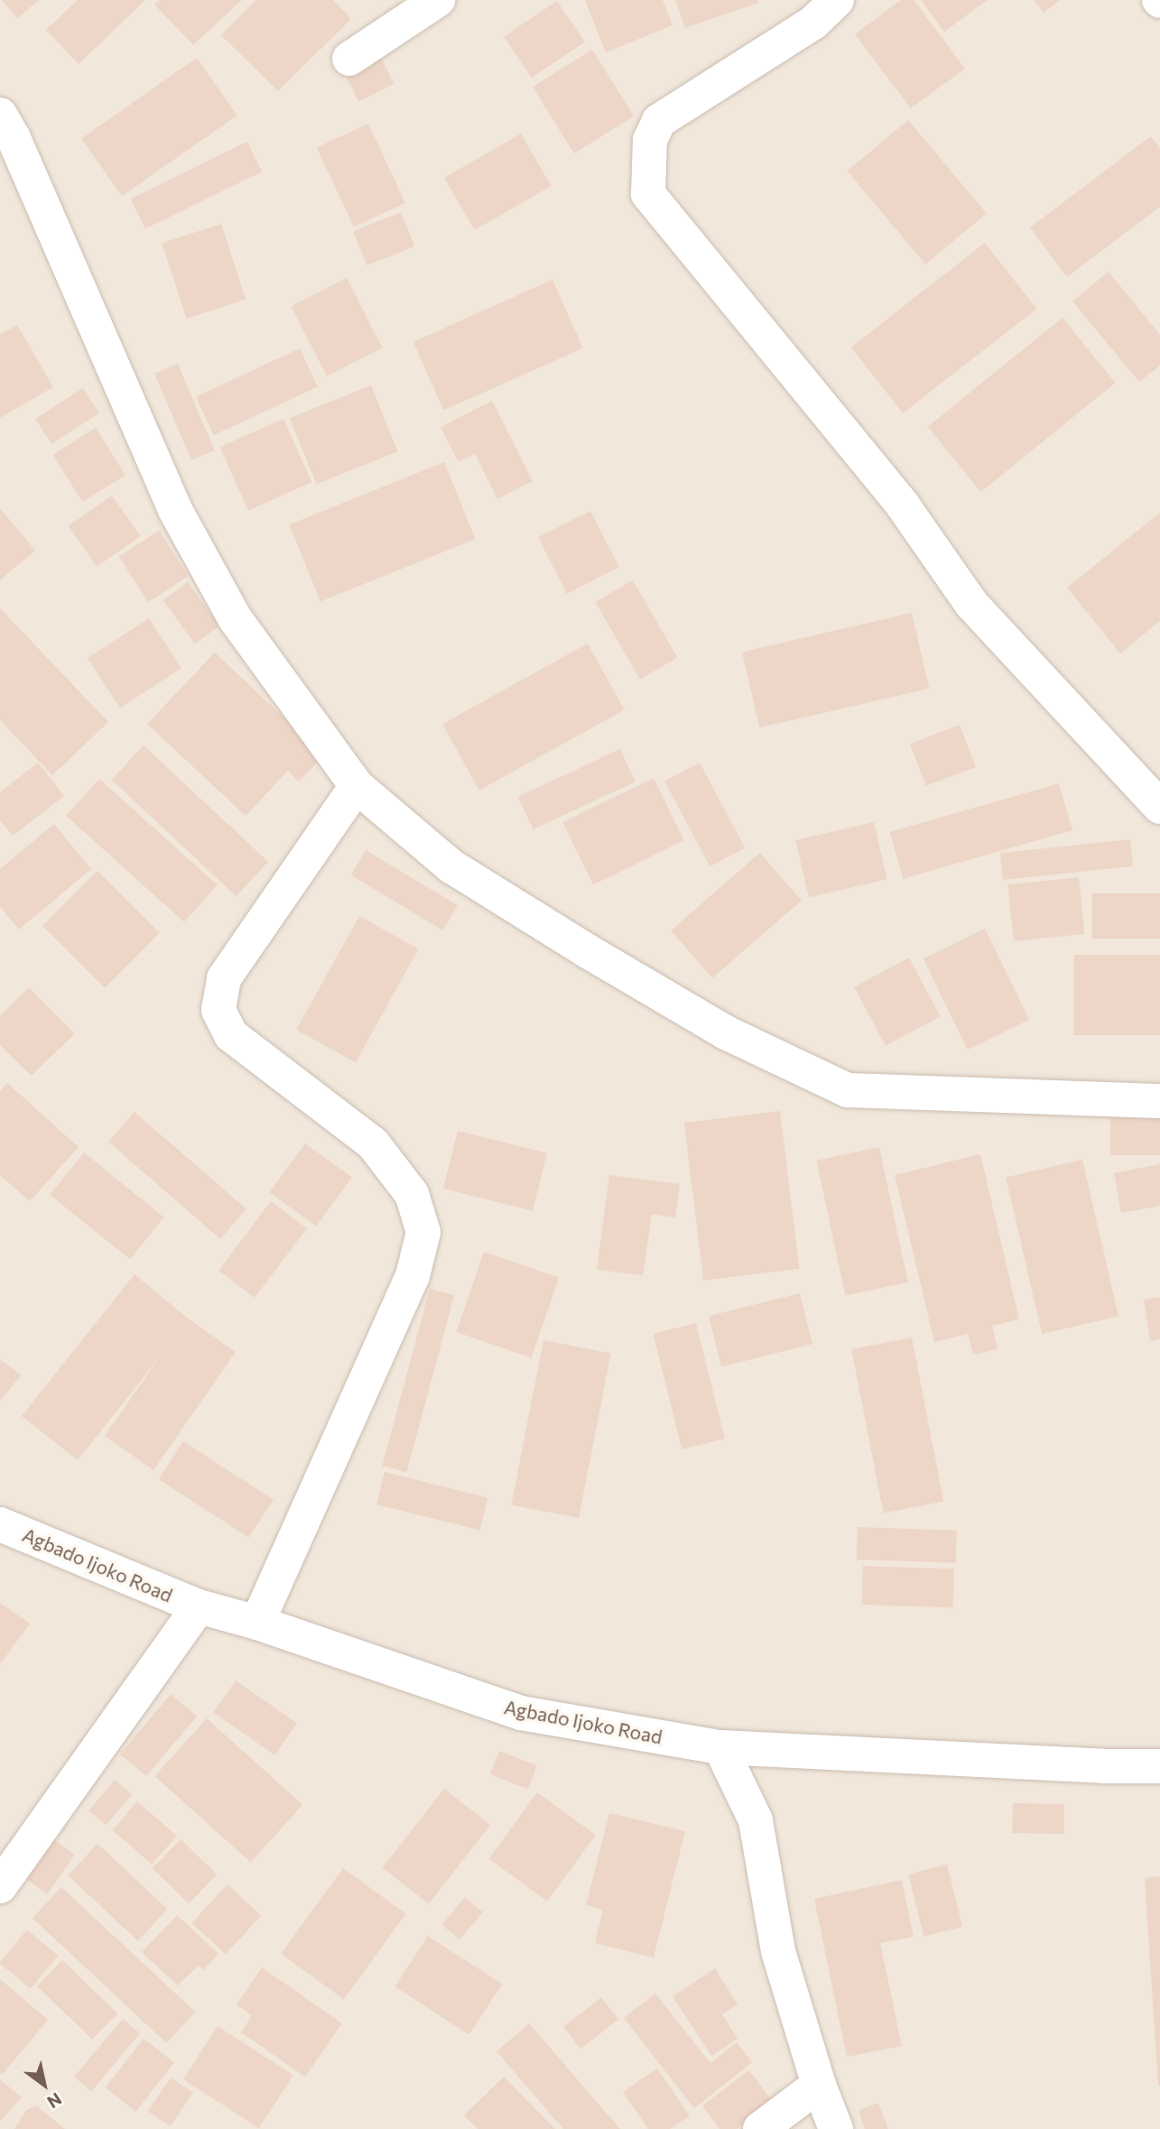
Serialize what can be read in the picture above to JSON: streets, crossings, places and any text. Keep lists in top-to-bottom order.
{
  "streets": {
    "street": ["Agbado Ijoko Road"]
  },
  "north": "bottom right"
}
